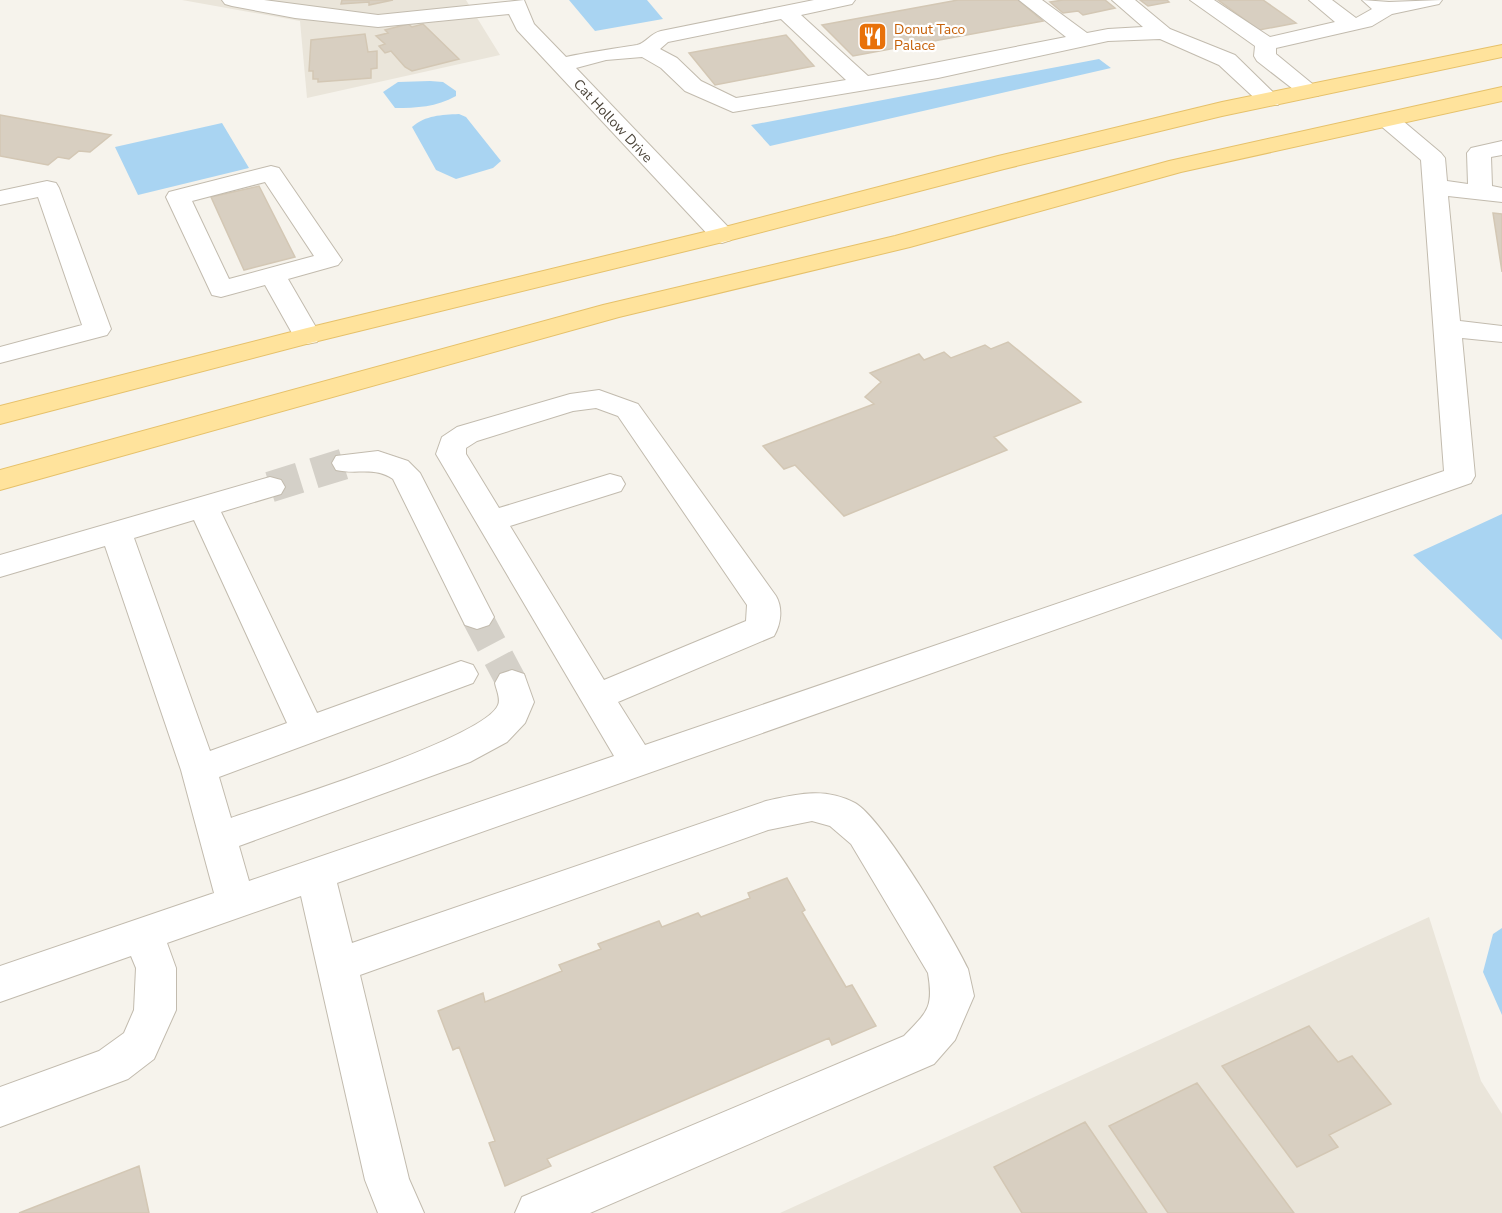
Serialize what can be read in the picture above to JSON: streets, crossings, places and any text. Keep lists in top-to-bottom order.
{
  "streets": {
    "street": ["Cat Hollow Drive"]
  },
  "places": {
    "restaurant": ["Donut Taco Palace"]
  }
}
